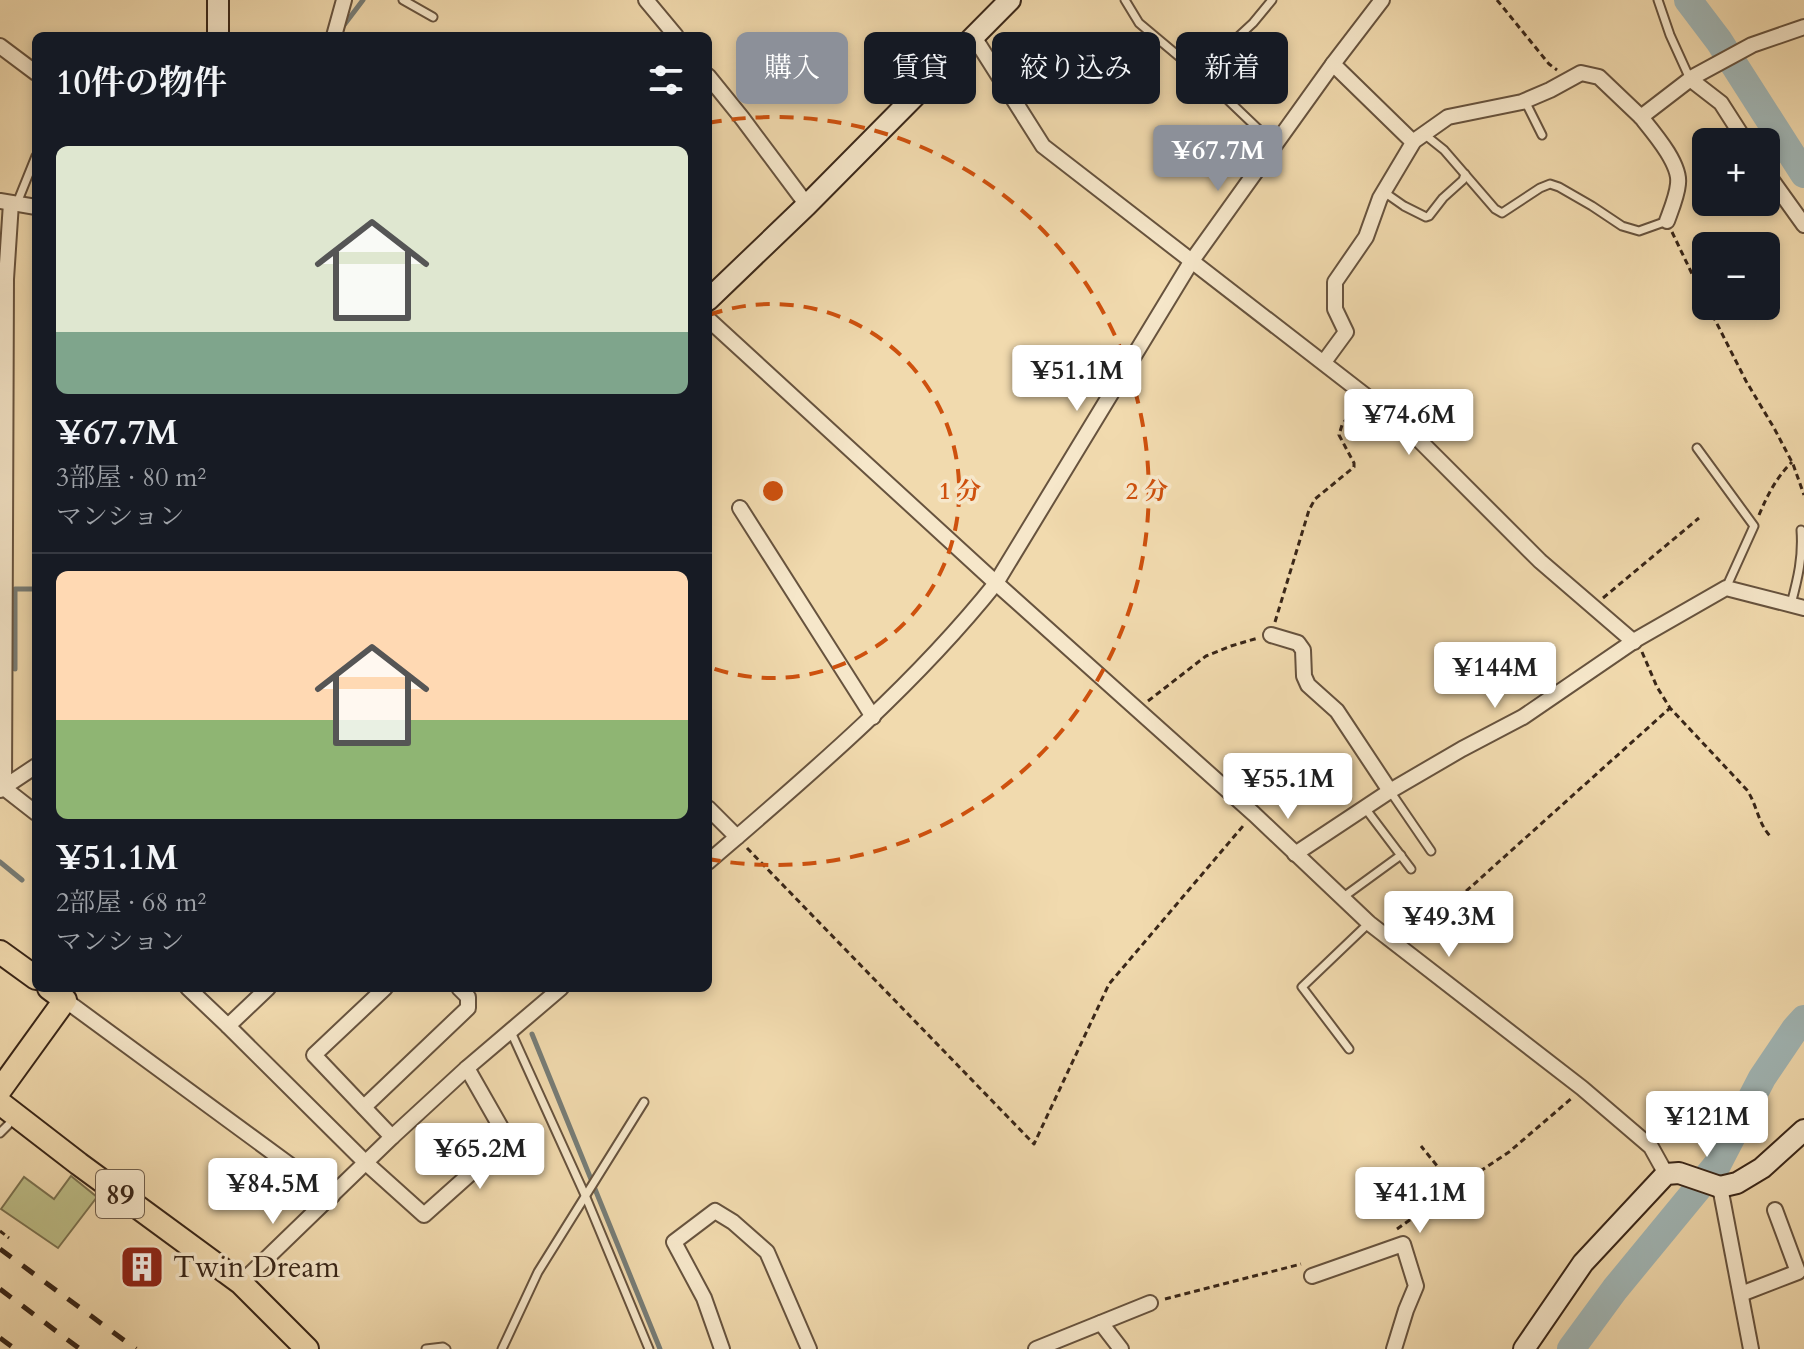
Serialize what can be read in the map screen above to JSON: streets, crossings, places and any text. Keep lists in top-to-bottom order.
{
  "streets": {
    "main road": ["89"]
  },
  "places": {
    "building": ["Twin Dream"]
  },
  "page": {
    "chip": [
      "購入",
      "賃貸",
      "絞り込み",
      "新着"
    ],
    "heading": "10件の物件",
    "price": [
      "¥67.7M",
      "¥51.1M",
      "¥74.6M",
      "¥144M",
      "¥55.1M",
      "¥49.3M",
      "¥121M",
      "¥65.2M",
      "¥84.5M",
      "¥41.1M"
    ],
    "map_buttons": ["+", "−"],
    "list": [
      {
        "name": "¥67.7M",
        "note": "3部屋 · 80 m² · マンション"
      },
      {
        "name": "¥51.1M",
        "note": "2部屋 · 68 m² · マンション"
      }
    ]
  },
  "rings": ["1 分", "2 分"]
}
